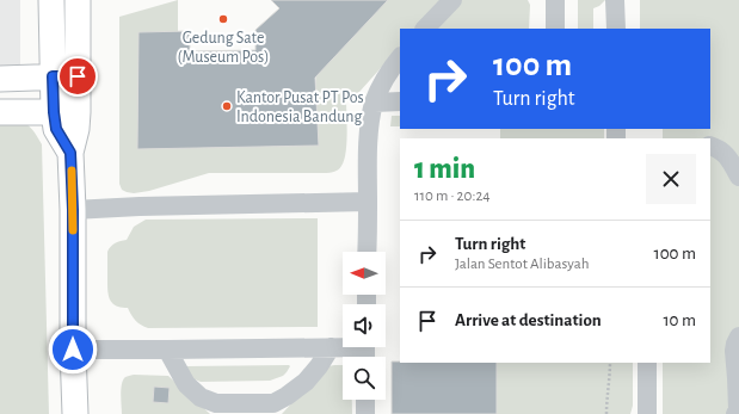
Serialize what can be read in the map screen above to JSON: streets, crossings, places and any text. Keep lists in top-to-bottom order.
{
  "places": ["Gedung Sate (Museum Pos)", "Kantor Pusat PT Pos Indonesia Bandung"],
  "north": "left",
  "page": {
    "turn": ["100 m", "Turn right"],
    "heading": ["1 min", "110 m · 20:24"],
    "list": [
      {
        "name": "Turn right",
        "note": "Jalan Sentot Alibasyah",
        "value": "100 m"
      },
      {
        "name": "Arrive at destination",
        "value": "10 m"
      }
    ]
  }
}
